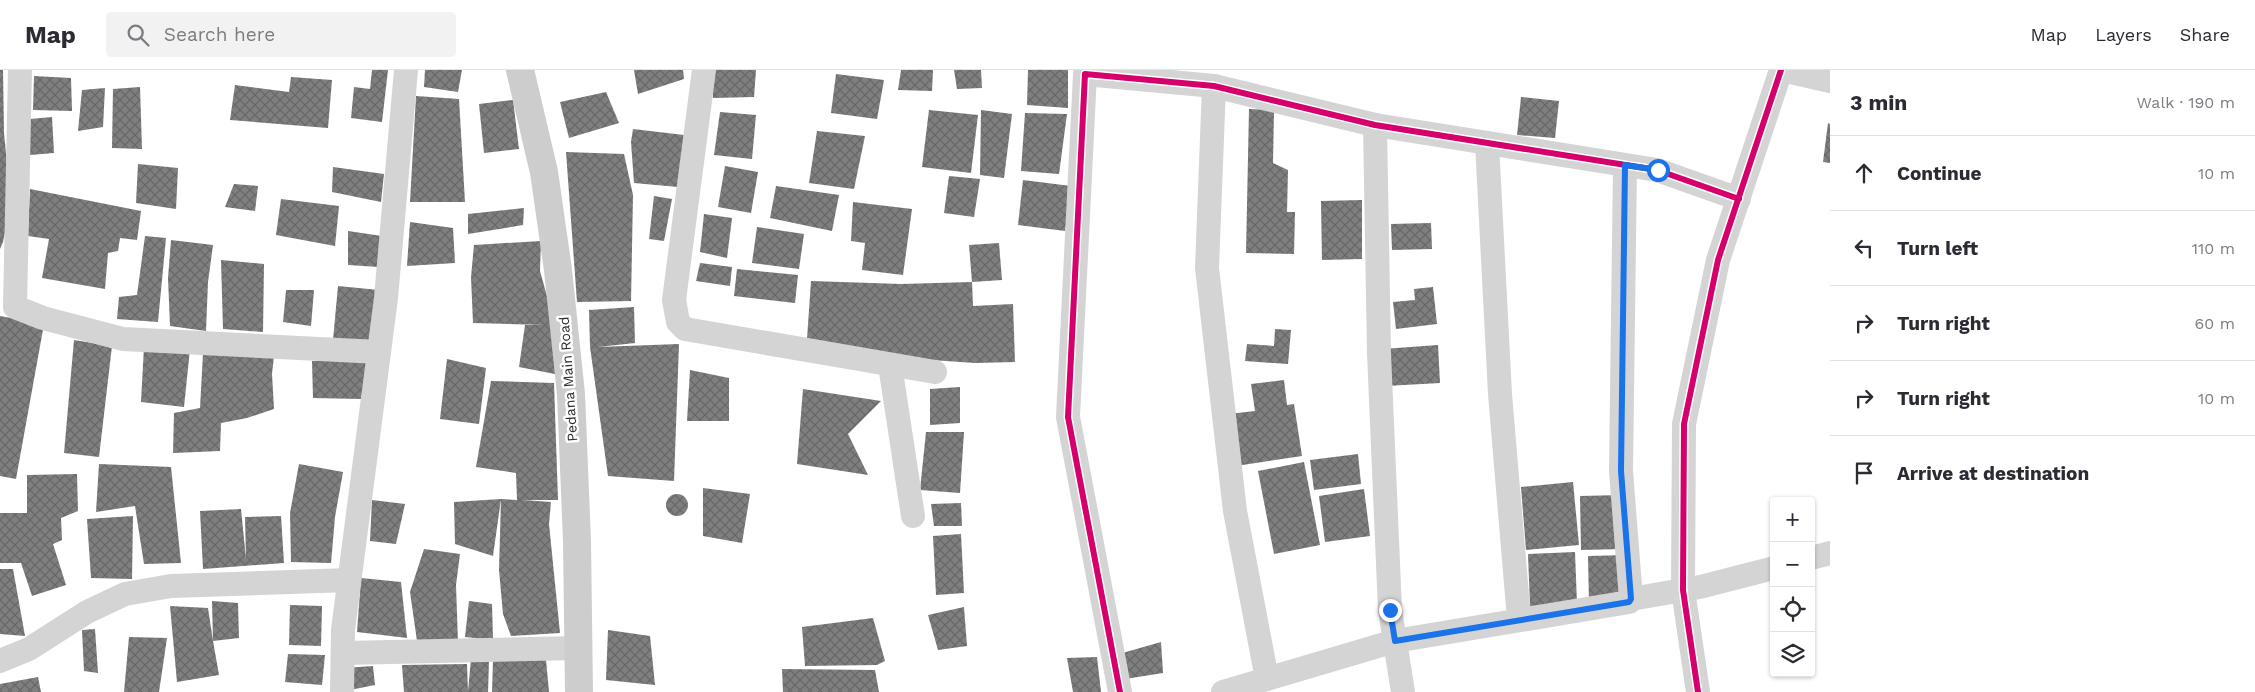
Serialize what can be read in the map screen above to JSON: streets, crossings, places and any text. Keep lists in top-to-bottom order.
{
  "streets": {
    "main road": ["Pedana Main Road"]
  },
  "page": {
    "header": "Map",
    "search": "Search here",
    "nav": ["Map", "Layers", "Share"],
    "heading": ["3 min", "Walk · 190 m"],
    "list": [
      ["Continue", "10 m"],
      ["Turn left", "110 m"],
      ["Turn right", "60 m"],
      ["Turn right", "10 m"],
      "Arrive at destination"
    ],
    "map_buttons": ["+", "−"]
  }
}
